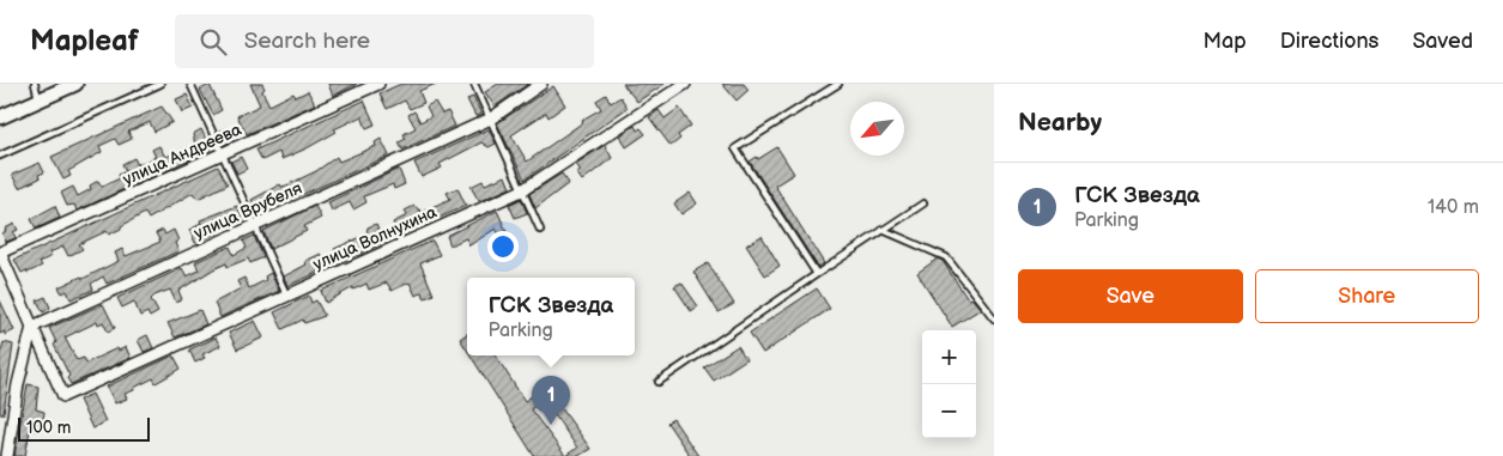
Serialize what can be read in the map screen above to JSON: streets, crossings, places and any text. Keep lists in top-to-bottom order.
{
  "streets": {
    "street": ["улица Андреева", "улица Врубеля", "улица Волнухина"]
  },
  "crossings": [
    ["улица Врубеля", "улица Волнухина"]
  ],
  "scale_bar": "100 m",
  "north": "bottom left",
  "page": {
    "header": "Mapleaf",
    "search": "Search here",
    "nav": ["Map", "Directions", "Saved"],
    "heading": "Nearby",
    "list": [
      {
        "mark": "1",
        "name": "ГСК Звезда",
        "note": "Parking",
        "value": "140 m"
      }
    ],
    "buttons": ["Save", "Share"],
    "popup": ["ГСК Звезда", "Parking"],
    "map_buttons": ["+", "−"],
    "pins": "1",
    "scale": "100 m"
  }
}
